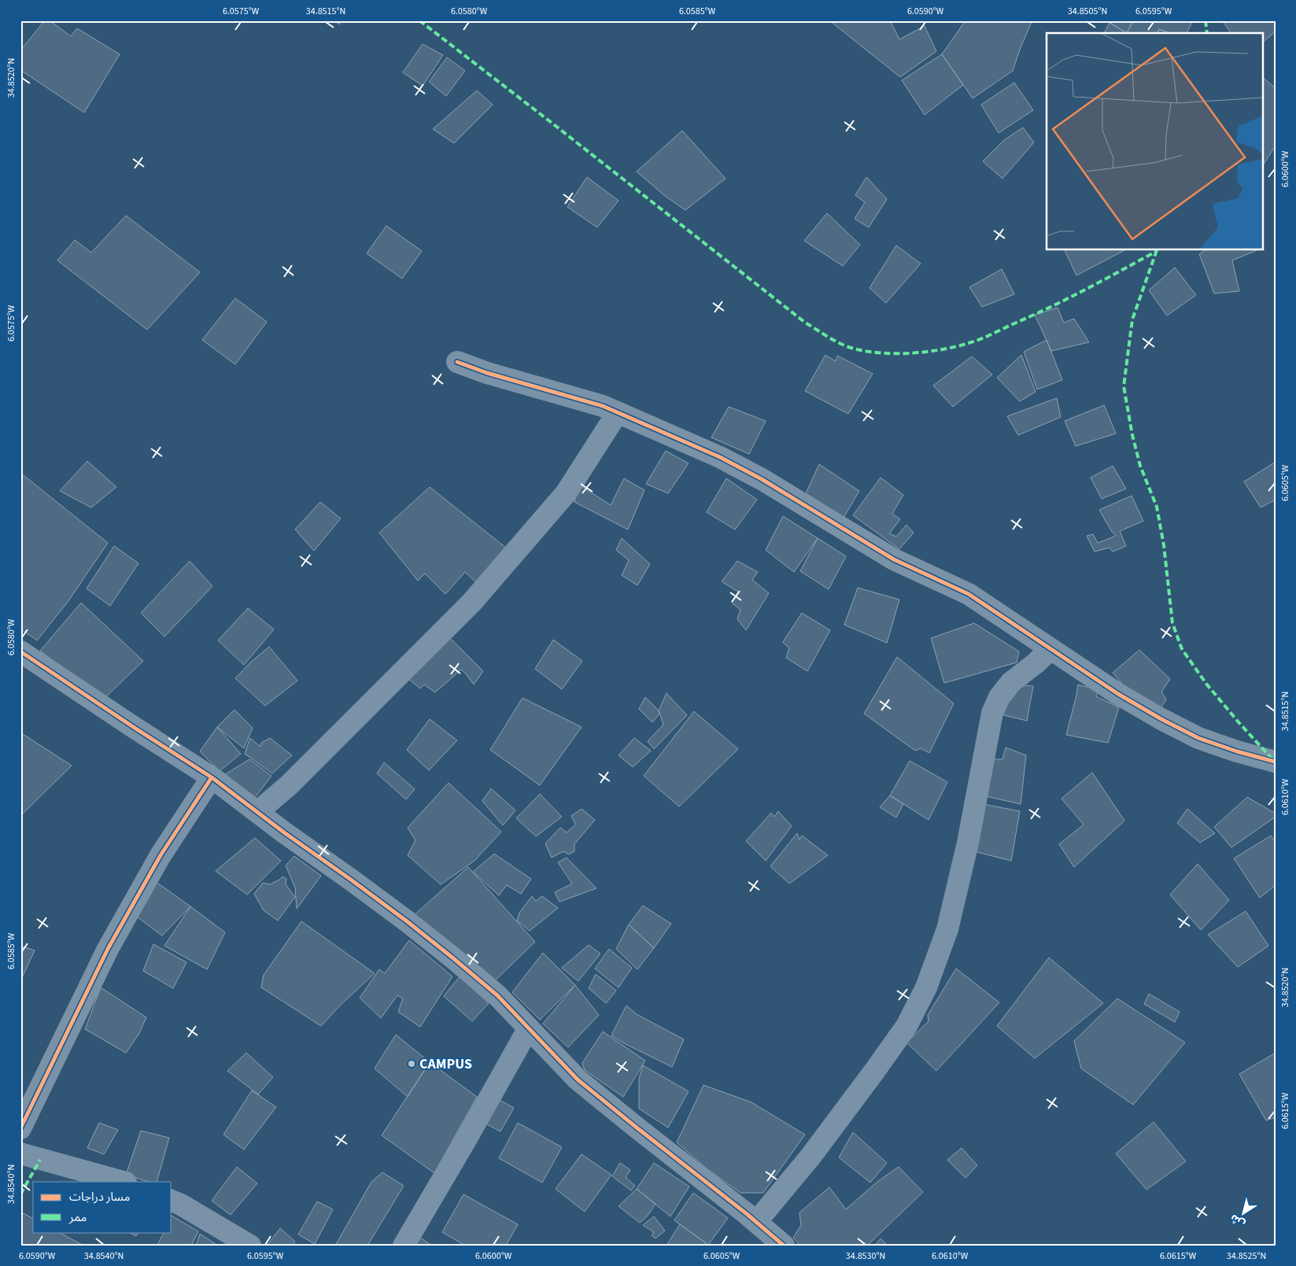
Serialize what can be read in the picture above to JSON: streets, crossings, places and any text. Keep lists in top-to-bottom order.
{
  "places": ["CAMPUS"],
  "legend": ["مسار دراجات", "ممر"],
  "north": "bottom left",
  "coordinates": [
    "6.0575°W",
    "34.8515°N",
    "6.0580°W",
    "6.0585°W",
    "6.0590°W",
    "34.8505°N",
    "6.0595°W",
    "34.8520°N",
    "6.0600°W",
    "6.0605°W",
    "6.0610°W",
    "6.0615°W",
    "34.8540°N",
    "34.8530°N",
    "34.8525°N"
  ]
}
